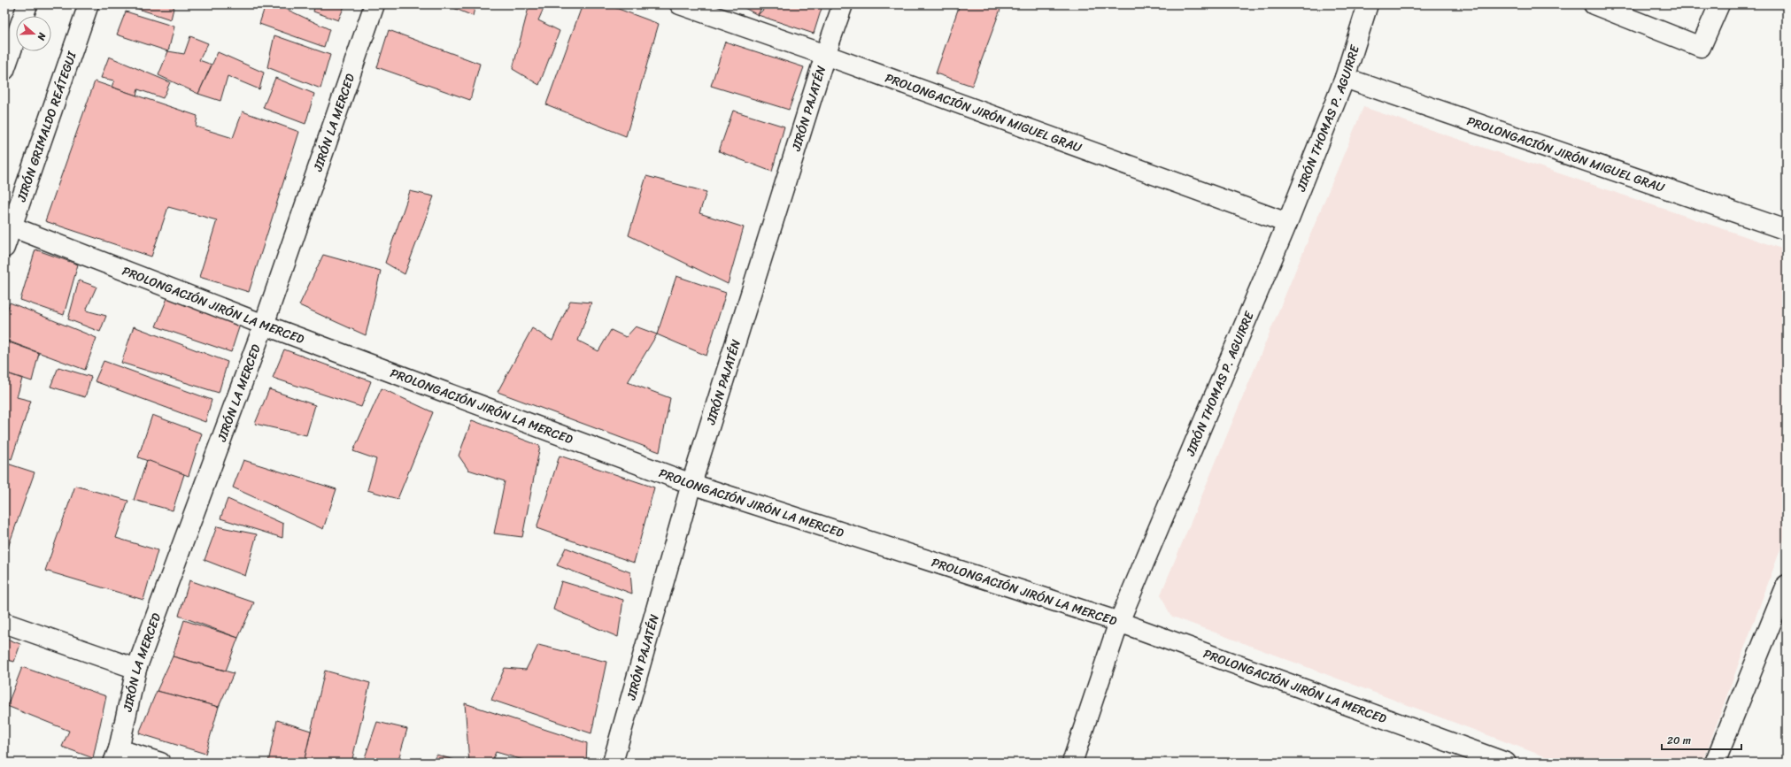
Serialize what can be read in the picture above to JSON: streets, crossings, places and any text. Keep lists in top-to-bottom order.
{
  "streets": {
    "street": [
      "JIRÓN PAJATÉN",
      "PROLONGACIÓN JIRÓN MIGUEL GRAU",
      "JIRÓN THOMAS P. AGUIRRE",
      "JIRÓN LA MERCED",
      "JIRÓN GRIMALDO REÁTEGUI",
      "PROLONGACIÓN JIRÓN LA MERCED"
    ]
  },
  "crossings": [
    ["JIRÓN PAJATÉN", "PROLONGACIÓN JIRÓN MIGUEL GRAU"],
    ["JIRÓN PAJATÉN", "PROLONGACIÓN JIRÓN LA MERCED"],
    ["PROLONGACIÓN JIRÓN MIGUEL GRAU", "JIRÓN THOMAS P. AGUIRRE"],
    ["JIRÓN THOMAS P. AGUIRRE", "PROLONGACIÓN JIRÓN LA MERCED"],
    ["JIRÓN LA MERCED", "PROLONGACIÓN JIRÓN LA MERCED"],
    ["JIRÓN GRIMALDO REÁTEGUI", "PROLONGACIÓN JIRÓN LA MERCED"]
  ],
  "scale_bar": "20 m",
  "north": "right"
}
